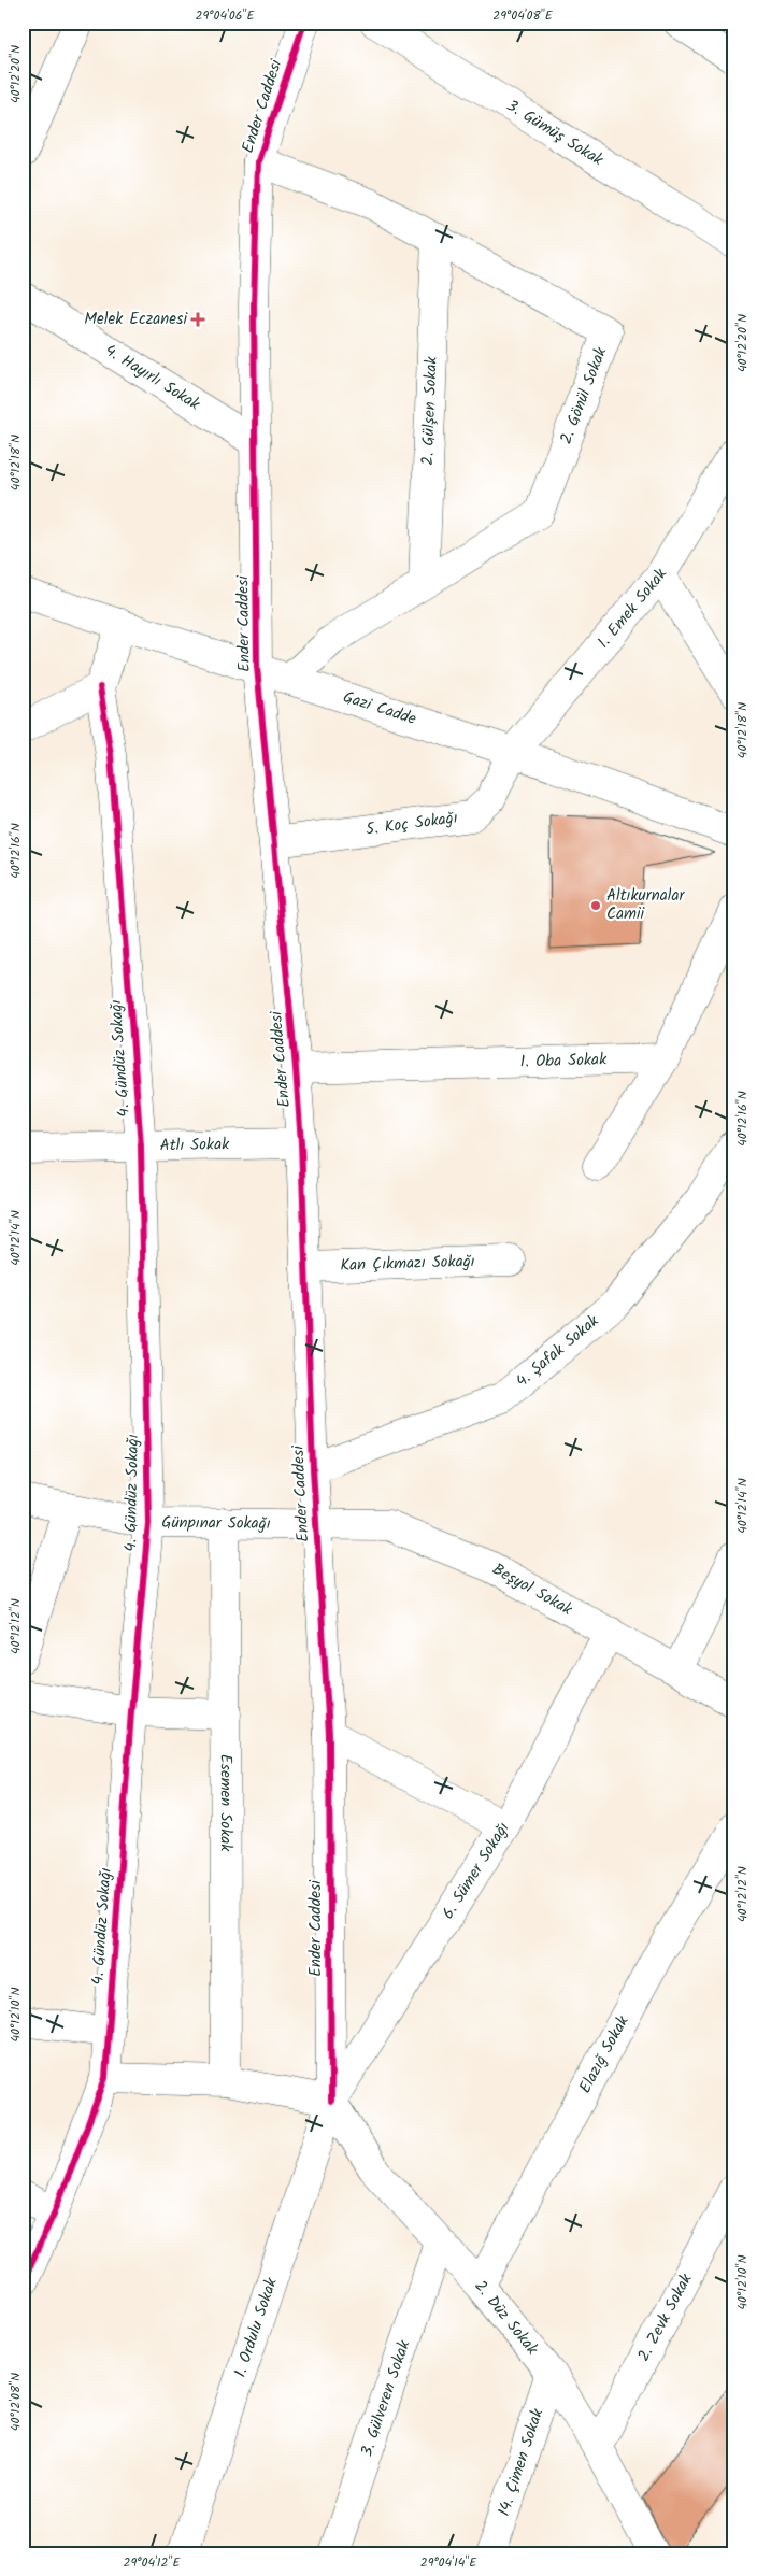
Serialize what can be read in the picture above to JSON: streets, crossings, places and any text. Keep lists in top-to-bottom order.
{
  "streets": {
    "street": [
      "Ender Caddesi",
      "3. Gümüş Sokak",
      "4. Hayırlı Sokak",
      "2. Gönül Sokak",
      "2. Gülşen Sokak",
      "1. Emek Sokak",
      "Gazi Cadde",
      "5. Koç Sokağı",
      "4. Gündüz Sokağı",
      "1. Oba Sokak",
      "Atlı Sokak",
      "Kan Çıkmazı Sokağı",
      "4. Şafak Sokak",
      "Günpınar Sokağı",
      "Beşyol Sokak",
      "Esemen Sokak",
      "6. Sümer Sokağı",
      "Elazığ Sokak",
      "2. Düz Sokak",
      "2. Zevk Sokak",
      "1. Ordulu Sokak",
      "3. Gülveren Sokak",
      "14. Çimen Sokak"
    ]
  },
  "crossings": [
    ["Ender Caddesi", "4. Hayırlı Sokak"],
    ["Ender Caddesi", "2. Gönül Sokak"],
    ["Ender Caddesi", "Gazi Cadde"],
    ["Ender Caddesi", "5. Koç Sokağı"],
    ["Ender Caddesi", "1. Oba Sokak"],
    ["Ender Caddesi", "Atlı Sokak"],
    ["Ender Caddesi", "Kan Çıkmazı Sokağı"],
    ["Ender Caddesi", "4. Şafak Sokak"],
    ["Ender Caddesi", "Günpınar Sokağı"],
    ["Ender Caddesi", "Beşyol Sokak"],
    ["Ender Caddesi", "6. Sümer Sokağı"],
    ["Ender Caddesi", "2. Düz Sokak"],
    ["Ender Caddesi", "1. Ordulu Sokak"],
    ["2. Gönül Sokak", "2. Gülşen Sokak"],
    ["2. Gönül Sokak", "Gazi Cadde"],
    ["1. Emek Sokak", "Gazi Cadde"],
    ["1. Emek Sokak", "5. Koç Sokağı"],
    ["Gazi Cadde", "5. Koç Sokağı"],
    ["4. Gündüz Sokağı", "Atlı Sokak"],
    ["4. Gündüz Sokağı", "Günpınar Sokağı"],
    ["Günpınar Sokağı", "Beşyol Sokak"],
    ["Günpınar Sokağı", "Esemen Sokak"],
    ["Beşyol Sokak", "6. Sümer Sokağı"],
    ["6. Sümer Sokağı", "2. Düz Sokak"],
    ["6. Sümer Sokağı", "1. Ordulu Sokak"],
    ["Elazığ Sokak", "2. Düz Sokak"],
    ["2. Düz Sokak", "2. Zevk Sokak"],
    ["2. Düz Sokak", "1. Ordulu Sokak"],
    ["2. Düz Sokak", "3. Gülveren Sokak"],
    ["2. Düz Sokak", "14. Çimen Sokak"]
  ],
  "places": {
    "health": ["Melek Eczanesi"],
    "other": ["Altıkurnalar Camii"]
  },
  "coordinates": [
    "29°04'06\"E",
    "29°04'08\"E",
    "40°12'20\"N",
    "40°12'18\"N",
    "40°12'16\"N",
    "40°12'14\"N",
    "40°12'12\"N",
    "40°12'10\"N",
    "40°12'08\"N",
    "29°04'12\"E",
    "29°04'14\"E"
  ]
}
